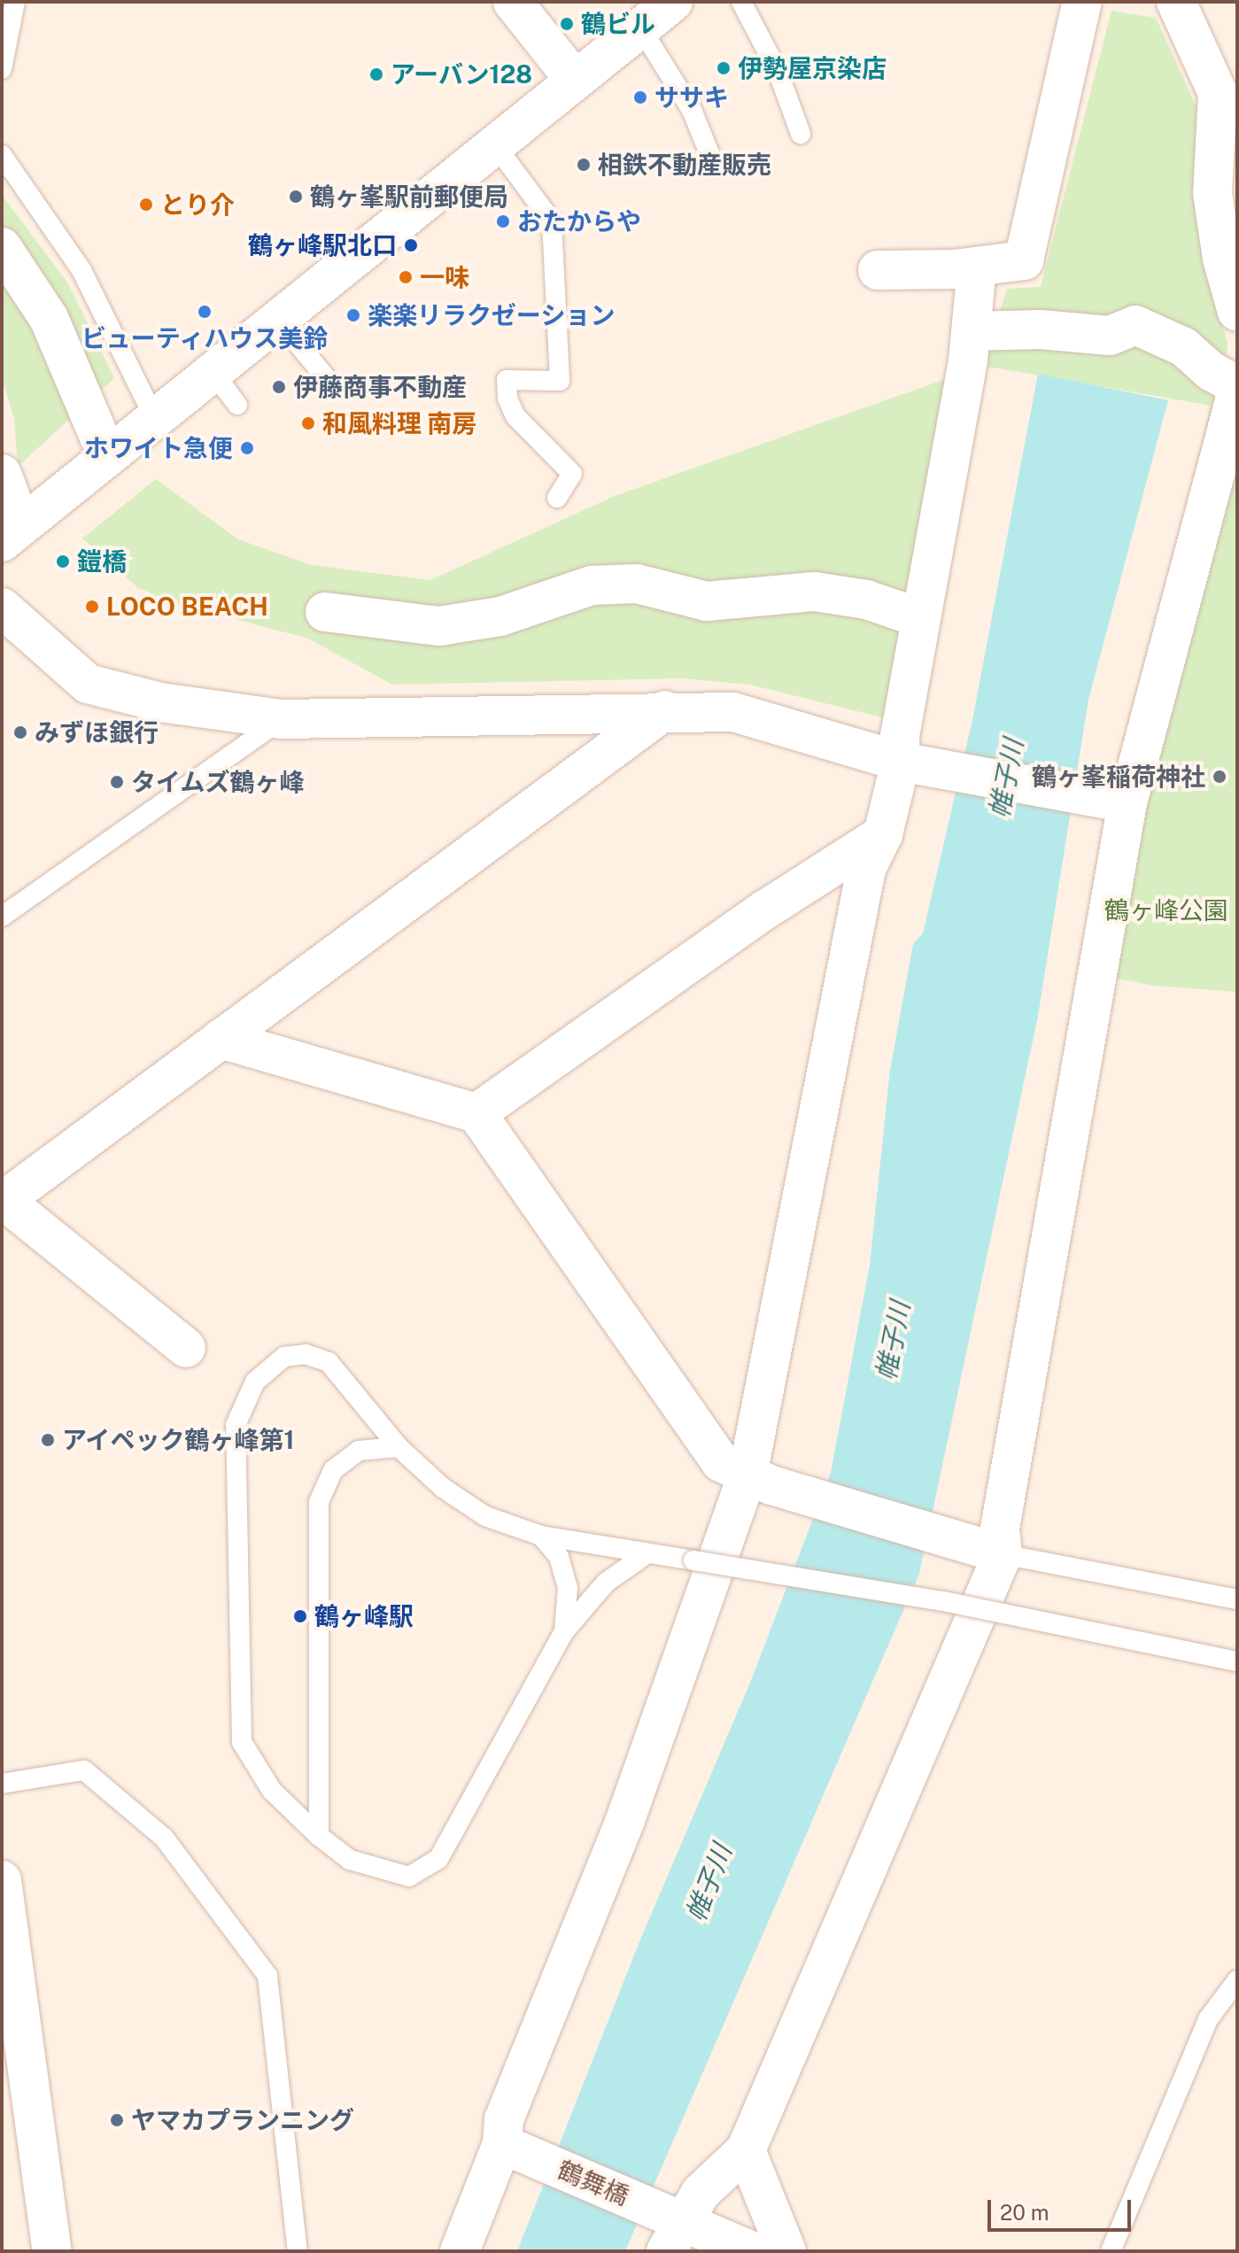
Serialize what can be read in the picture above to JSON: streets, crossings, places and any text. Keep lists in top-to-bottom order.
{
  "streets": {
    "street": ["鶴舞橋"]
  },
  "water": ["帷子川"],
  "parks": ["鶴ヶ峰公園"],
  "places": [
    "鶴ビル",
    "伊勢屋京染店",
    "アーバン128",
    "ササキ",
    "相鉄不動産販売",
    "鶴ヶ峯駅前郵便局",
    "とり介",
    "おたからや",
    "鶴ヶ峰駅北口",
    "一味",
    "ビューティハウス美鈴",
    "楽楽リラクゼーション",
    "伊藤商事不動産",
    "和風料理 南房",
    "ホワイト急便",
    "鎧橋",
    "LOCO BEACH",
    "みずほ銀行",
    "鶴ヶ峯稲荷神社",
    "タイムズ鶴ヶ峰",
    "アイペック鶴ヶ峰第1",
    "鶴ヶ峰駅",
    "ヤマカプランニング"
  ],
  "scale_bar": "20 m"
}
